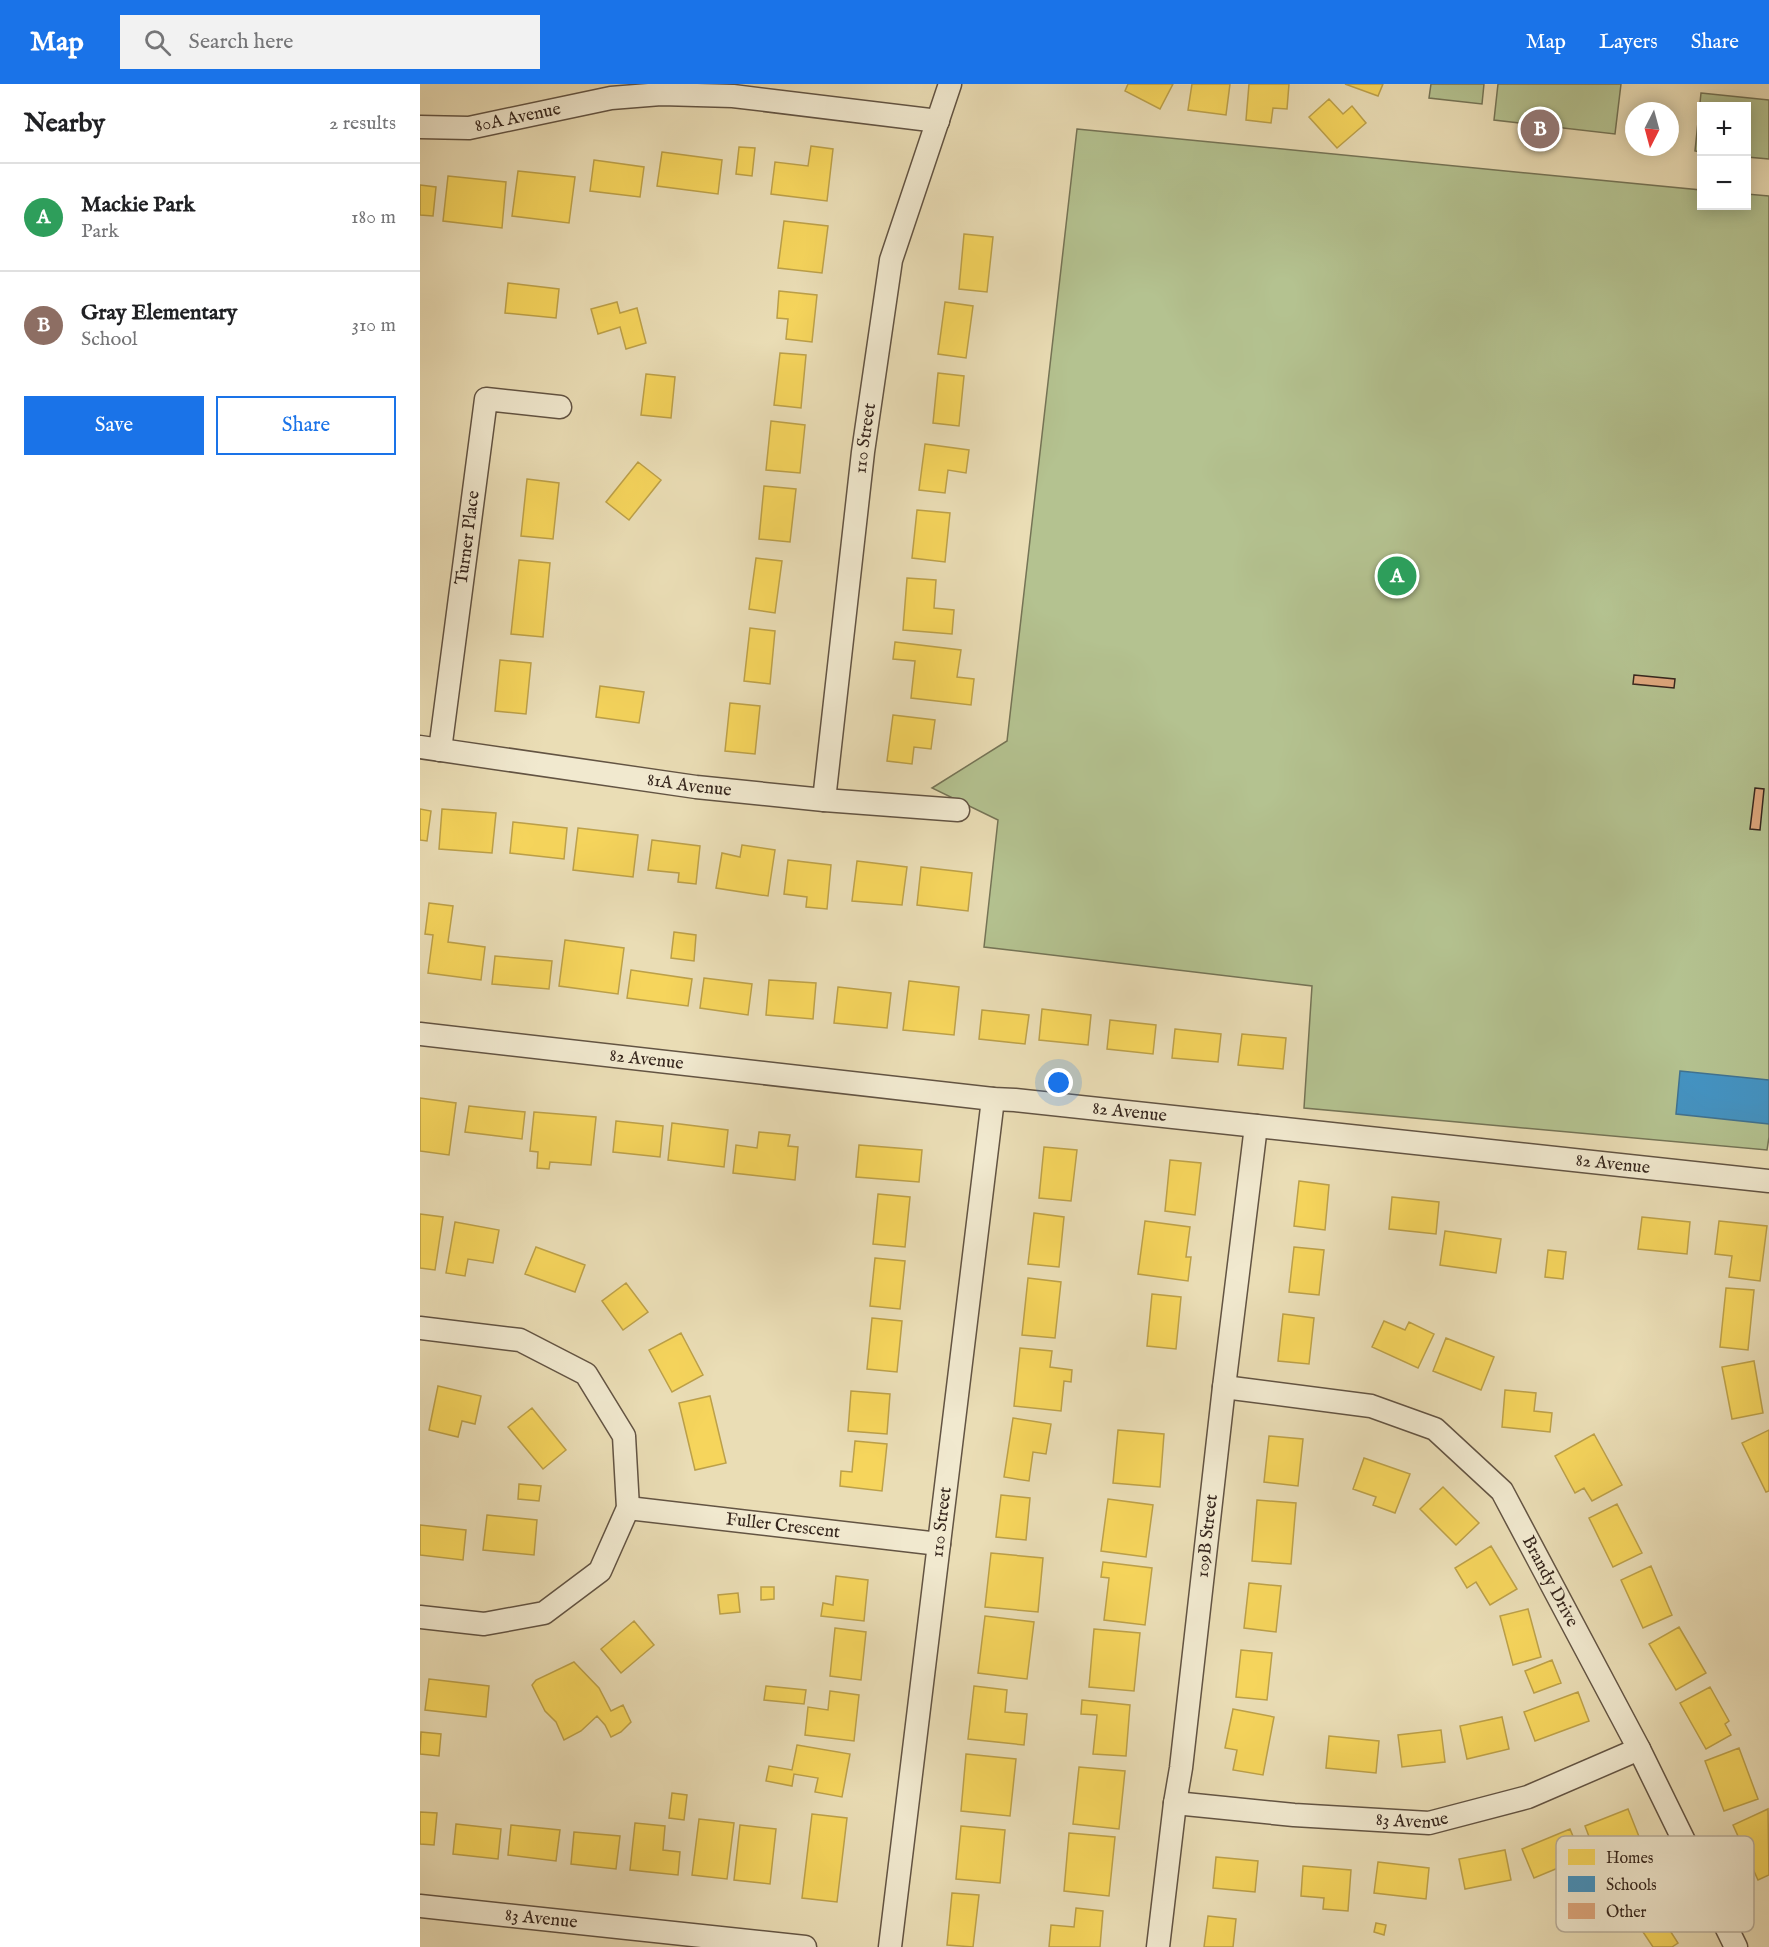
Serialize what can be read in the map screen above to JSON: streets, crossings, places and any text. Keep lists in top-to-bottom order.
{
  "streets": {
    "street": [
      "80A Avenue",
      "110 Street",
      "Turner Place",
      "81A Avenue",
      "82 Avenue",
      "Fuller Crescent",
      "109B Street",
      "Brandy Drive",
      "83 Avenue"
    ]
  },
  "crossings": [
    ["80A Avenue", "110 Street"],
    ["110 Street", "81A Avenue"],
    ["110 Street", "82 Avenue"],
    ["110 Street", "Fuller Crescent"],
    ["Turner Place", "81A Avenue"],
    ["82 Avenue", "109B Street"],
    ["109B Street", "Brandy Drive"],
    ["109B Street", "83 Avenue"],
    ["Brandy Drive", "83 Avenue"]
  ],
  "legend": ["Homes", "Schools", "Other"],
  "north": "bottom",
  "page": {
    "header": "Map",
    "search": "Search here",
    "nav": ["Map", "Layers", "Share"],
    "heading": ["Nearby", "2 results"],
    "map_buttons": ["+", "−"],
    "pins": ["B", "A"],
    "list": [
      {
        "mark": "A",
        "name": "Mackie Park",
        "note": "Park",
        "value": "180 m"
      },
      {
        "mark": "B",
        "name": "Gray Elementary",
        "note": "School",
        "value": "310 m"
      }
    ],
    "buttons": ["Save", "Share"]
  }
}
